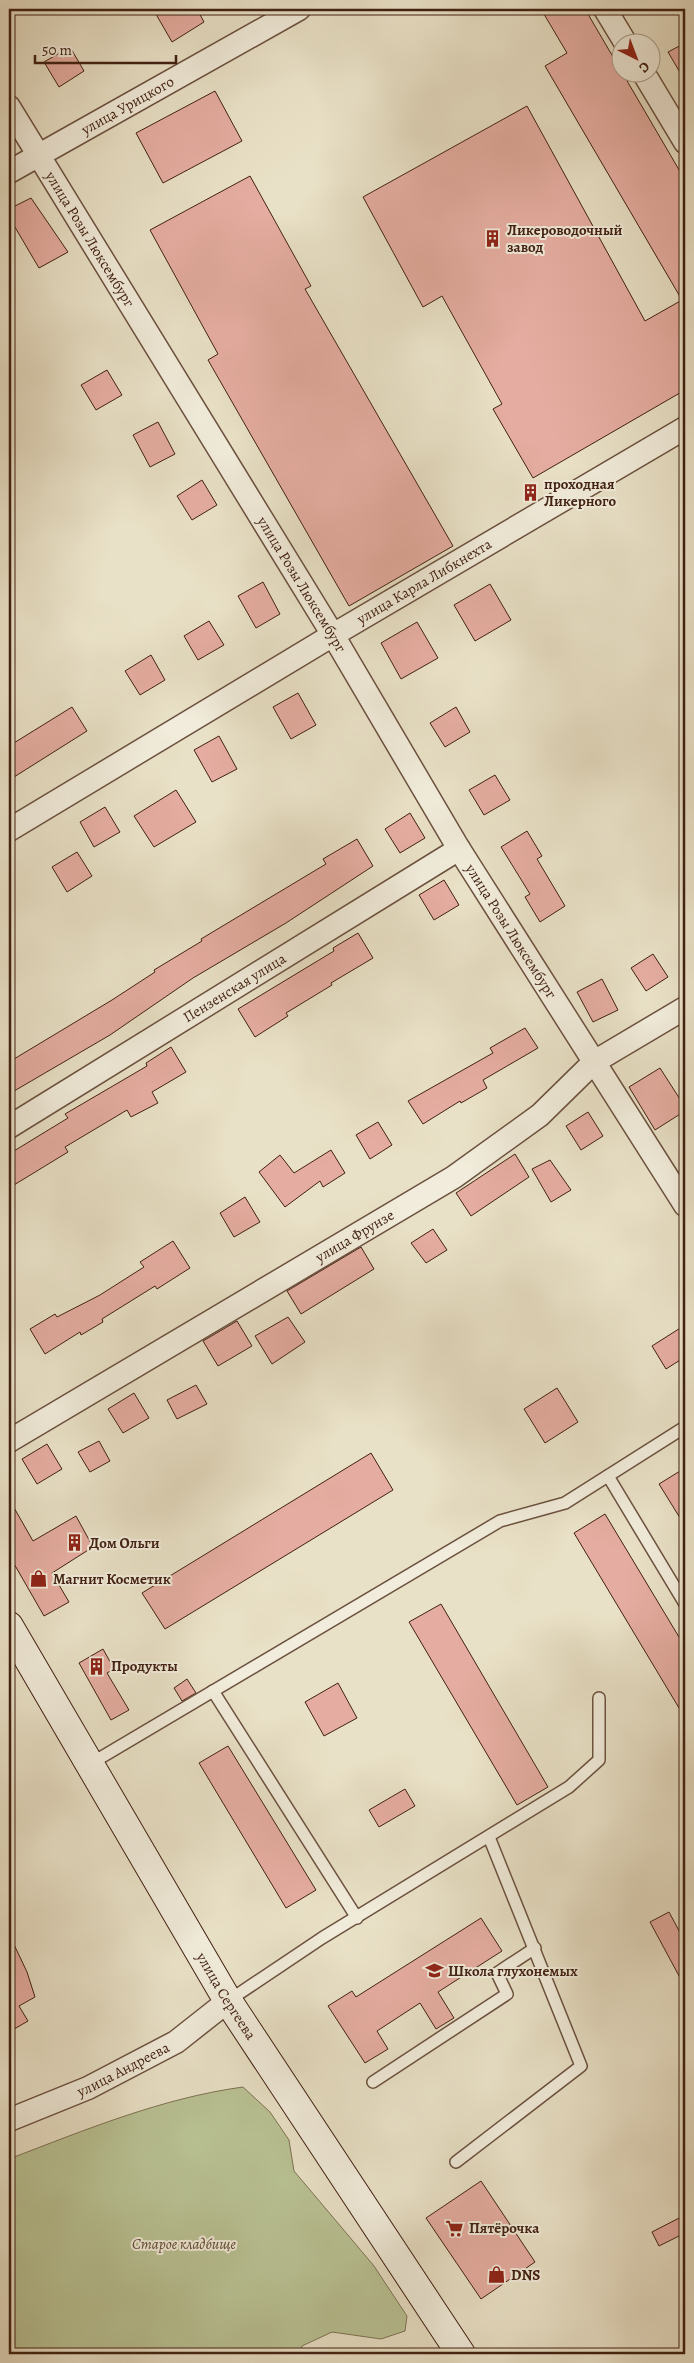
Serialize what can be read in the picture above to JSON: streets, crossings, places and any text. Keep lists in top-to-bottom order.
{
  "streets": {
    "main road": ["улица Сергеева"],
    "street": [
      "улица Урицкого",
      "улица Розы Люксембург",
      "улица Карла Либкнехта",
      "Пензенская улица",
      "улица Фрунзе",
      "улица Андреева"
    ]
  },
  "crossings": [
    ["улица Урицкого", "улица Розы Люксембург"],
    ["улица Розы Люксембург", "улица Карла Либкнехта"],
    ["улица Розы Люксембург", "Пензенская улица"],
    ["улица Розы Люксембург", "улица Фрунзе"],
    ["улица Сергеева", "улица Андреева"]
  ],
  "parks": ["Старое кладбище"],
  "places": {
    "building": [
      "Ликероводочный завод",
      "проходная Ликерного",
      "Дом Ольги",
      "Продукты"
    ],
    "shop": ["Магнит Косметик", "DNS"],
    "school or university": ["Школа глухонемых"],
    "supermarket": ["Пятёрочка"]
  },
  "scale_bar": "50 m",
  "north": "bottom right"
}
